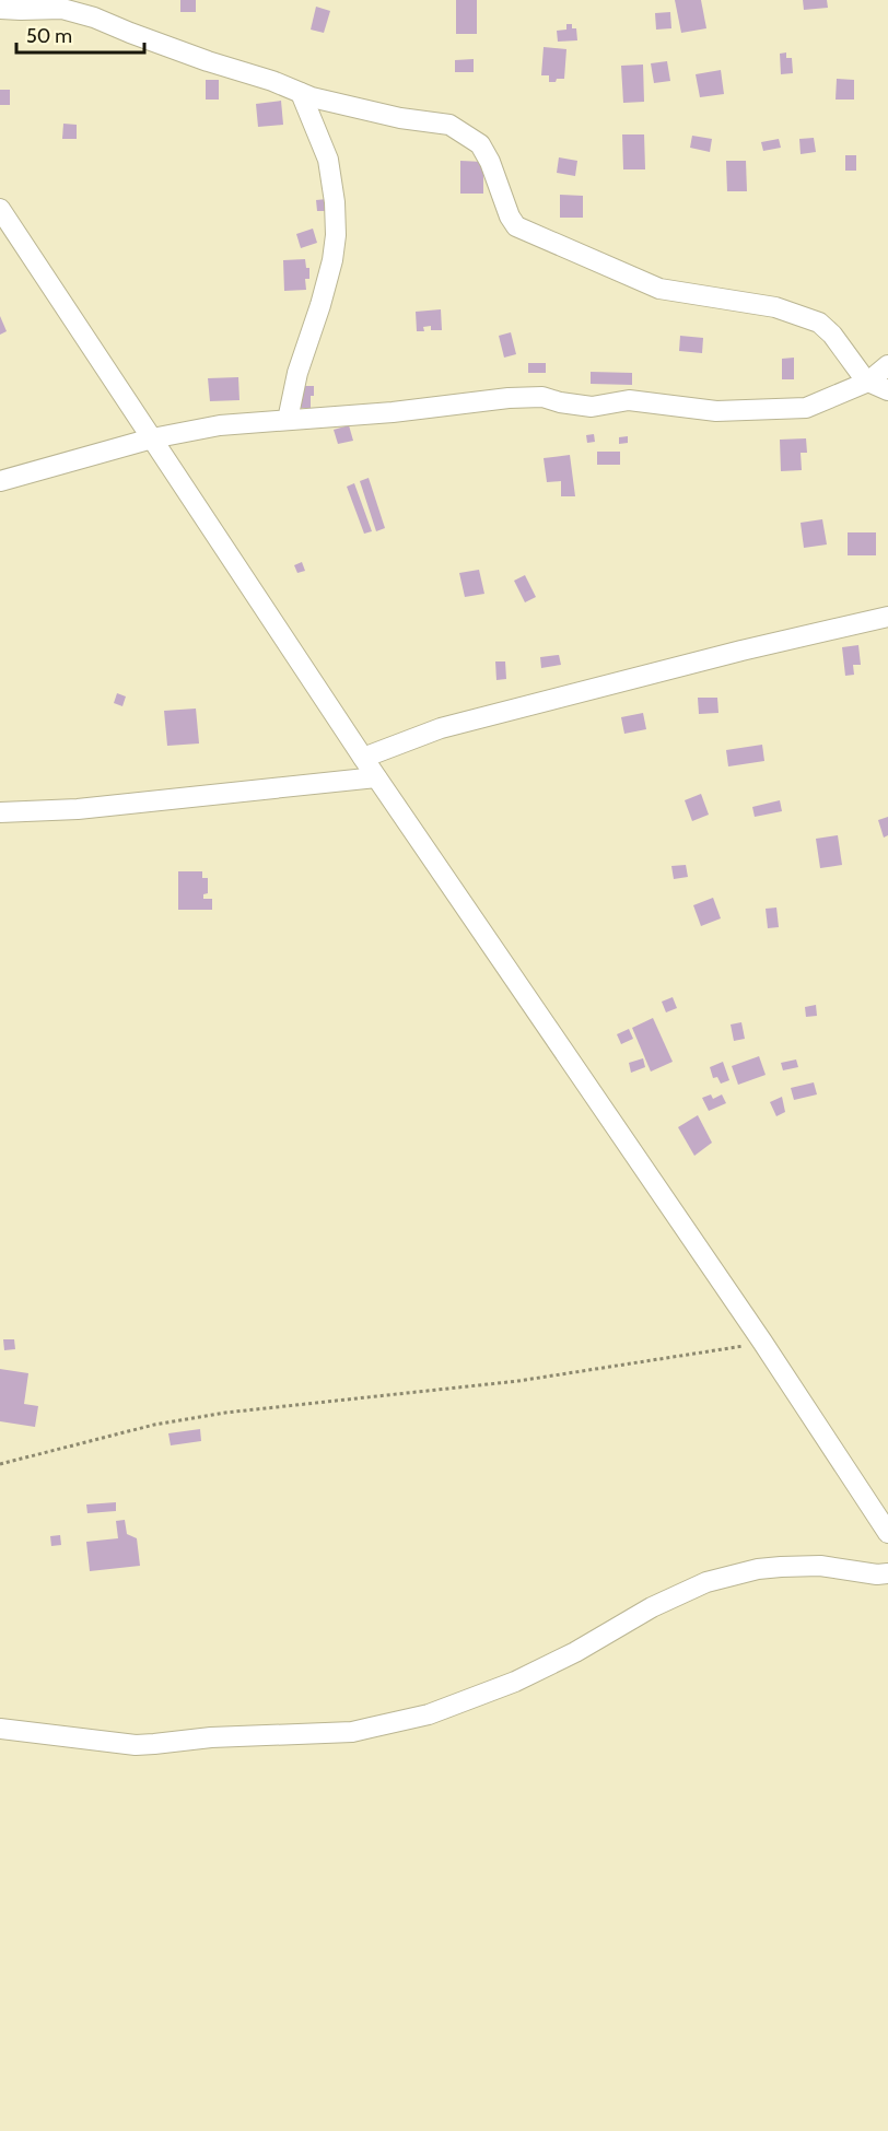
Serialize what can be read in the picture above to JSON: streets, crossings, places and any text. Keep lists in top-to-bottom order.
{
  "scale_bar": "50 m"
}
